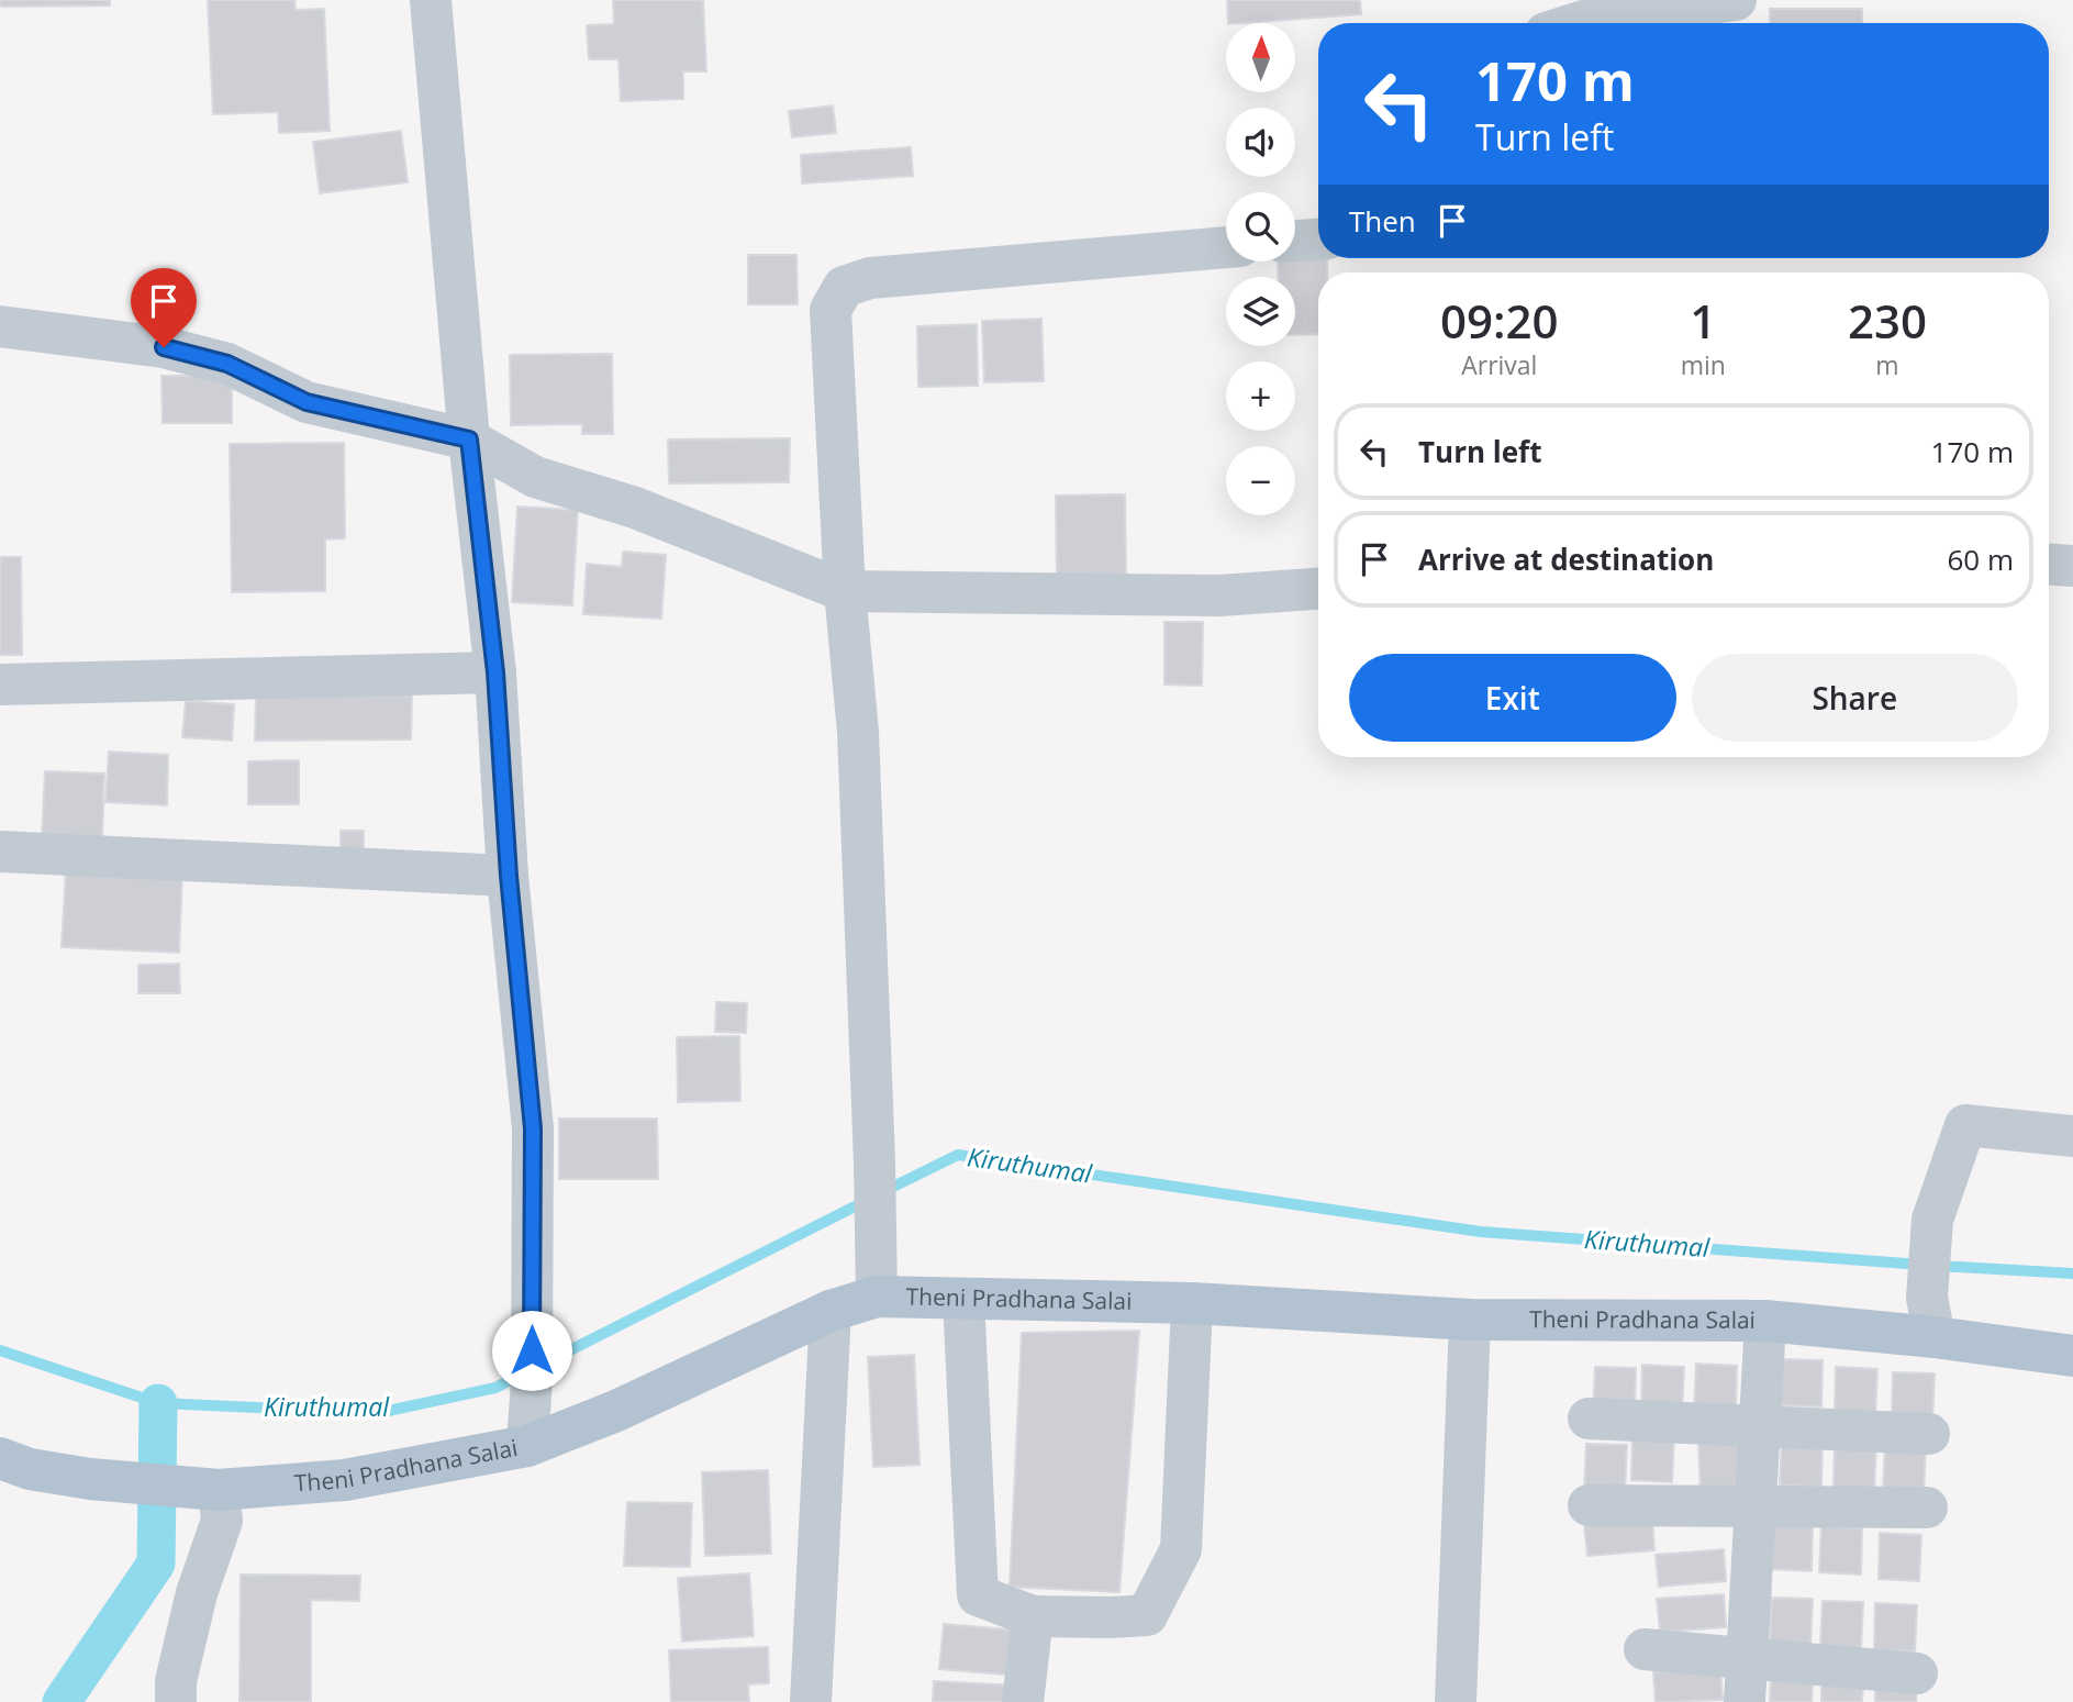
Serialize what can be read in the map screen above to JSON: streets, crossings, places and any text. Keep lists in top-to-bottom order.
{
  "streets": {
    "main road": ["Theni Pradhana Salai"]
  },
  "water": ["Kiruthumal"],
  "north": "top",
  "page": {
    "map_buttons": ["+", "−"],
    "turn": ["170 m", "Turn left"],
    "then": "Then",
    "eta": [
      "09:20",
      "Arrival",
      "1",
      "min",
      "230",
      "m"
    ],
    "list": [
      {
        "name": "Turn left",
        "value": "170 m"
      },
      {
        "name": "Arrive at destination",
        "value": "60 m"
      }
    ],
    "buttons": ["Exit", "Share"]
  }
}
